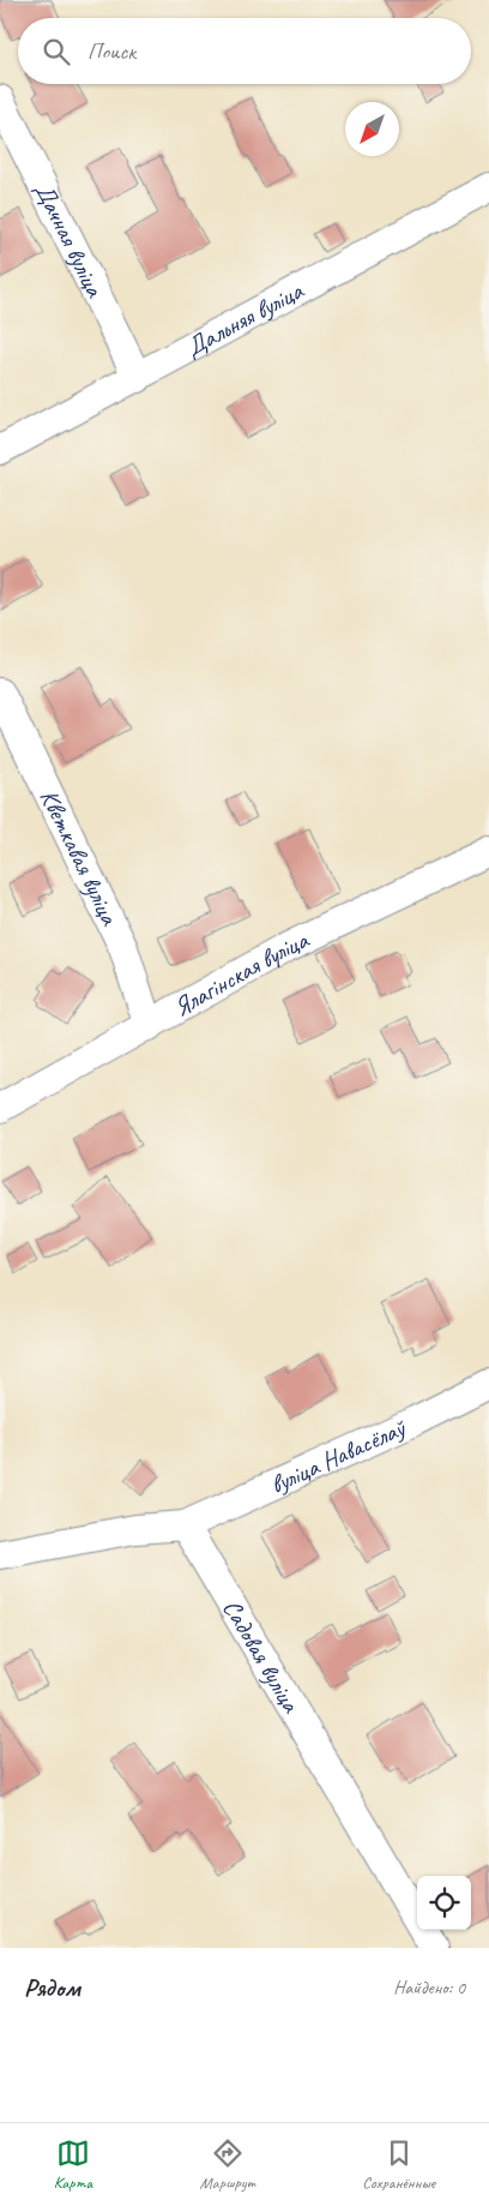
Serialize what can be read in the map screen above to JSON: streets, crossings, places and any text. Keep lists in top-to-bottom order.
{
  "streets": {
    "street": [
      "Дачная вуліца",
      "Дальняя вуліца",
      "Кветкавая вуліца",
      "Ялагінская вуліца",
      "вуліца Навасёлаў",
      "Садовая вуліца"
    ]
  },
  "crossings": [
    ["Дачная вуліца", "Дальняя вуліца"],
    ["Кветкавая вуліца", "Ялагінская вуліца"],
    ["вуліца Навасёлаў", "Садовая вуліца"]
  ],
  "north": "bottom left",
  "page": {
    "search": "Поиск",
    "heading": ["Рядом", "Найдено: 0"],
    "nav": ["Карта", "Маршрут", "Сохранённые"]
  }
}
